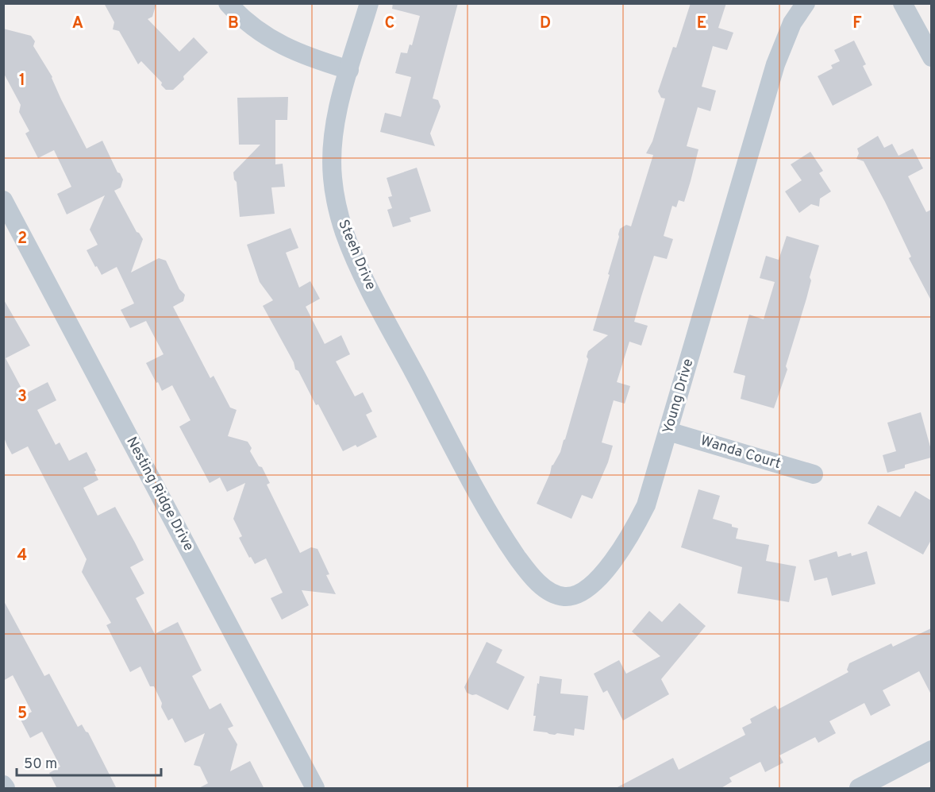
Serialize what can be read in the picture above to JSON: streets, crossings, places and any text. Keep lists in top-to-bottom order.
{
  "streets": {
    "street": [
      "Steeh Drive",
      "Young Drive",
      "Wanda Court",
      "Nesting Ridge Drive"
    ]
  },
  "crossings": [
    ["Steeh Drive", "Young Drive"],
    ["Young Drive", "Wanda Court"]
  ],
  "scale_bar": "50 m",
  "grid": {
    "columns": [
      "A",
      "B",
      "C",
      "D",
      "E",
      "F"
    ],
    "rows": [
      "1",
      "2",
      "3",
      "4",
      "5"
    ]
  }
}
